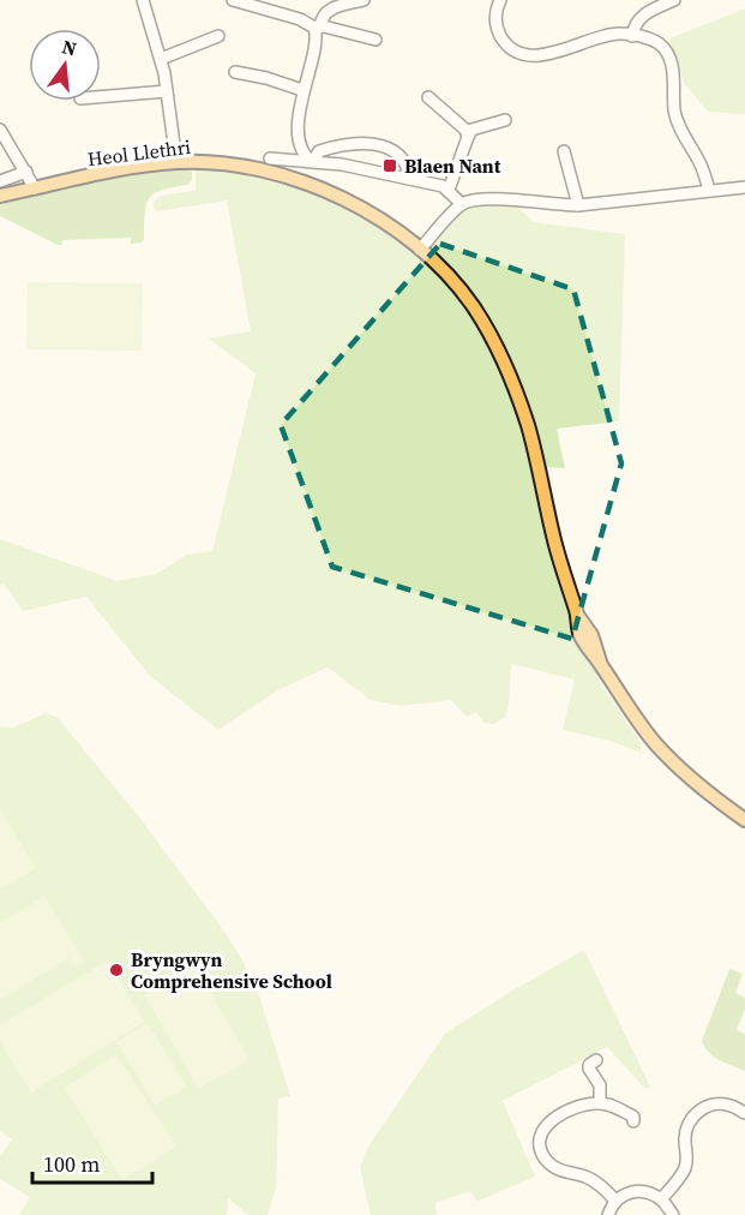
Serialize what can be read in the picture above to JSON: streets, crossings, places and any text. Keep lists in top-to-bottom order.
{
  "streets": {
    "main road": ["Heol Llethri"]
  },
  "places": {
    "transit": ["Blaen Nant"],
    "other": ["Bryngwyn Comprehensive School"]
  },
  "scale_bar": "100 m",
  "north": "top"
}
